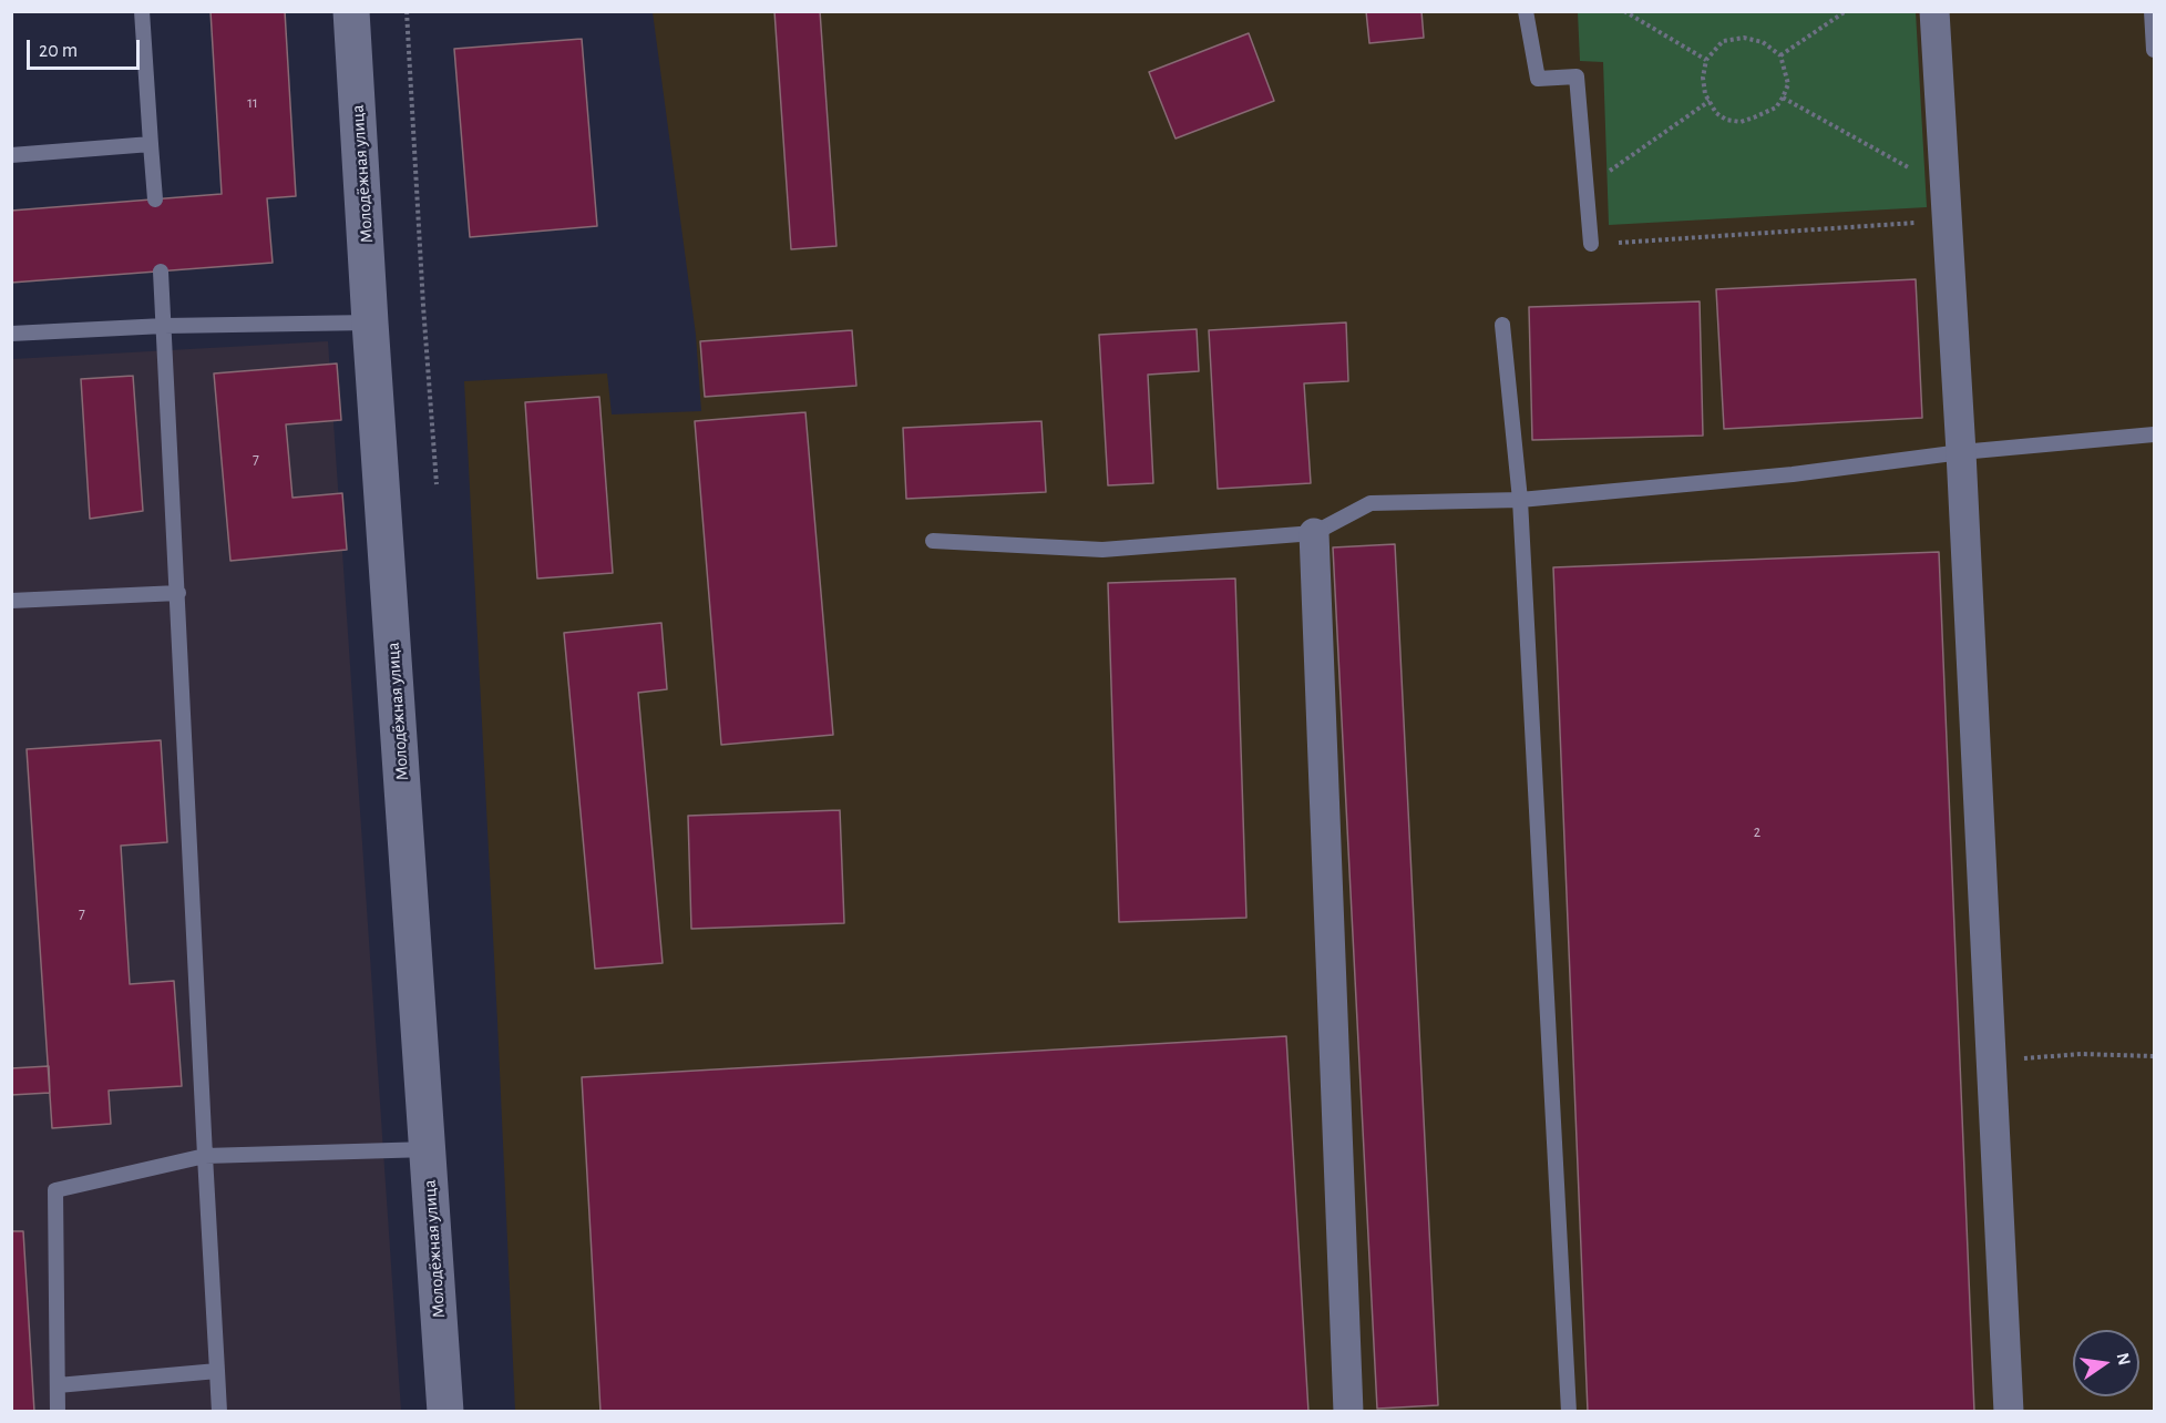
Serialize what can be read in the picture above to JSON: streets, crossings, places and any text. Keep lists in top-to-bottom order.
{
  "streets": {
    "main road": ["Молодёжная улица"]
  },
  "house_numbers": [
    "11",
    "7",
    "2",
    "7"
  ],
  "scale_bar": "20 m",
  "north": "right"
}
